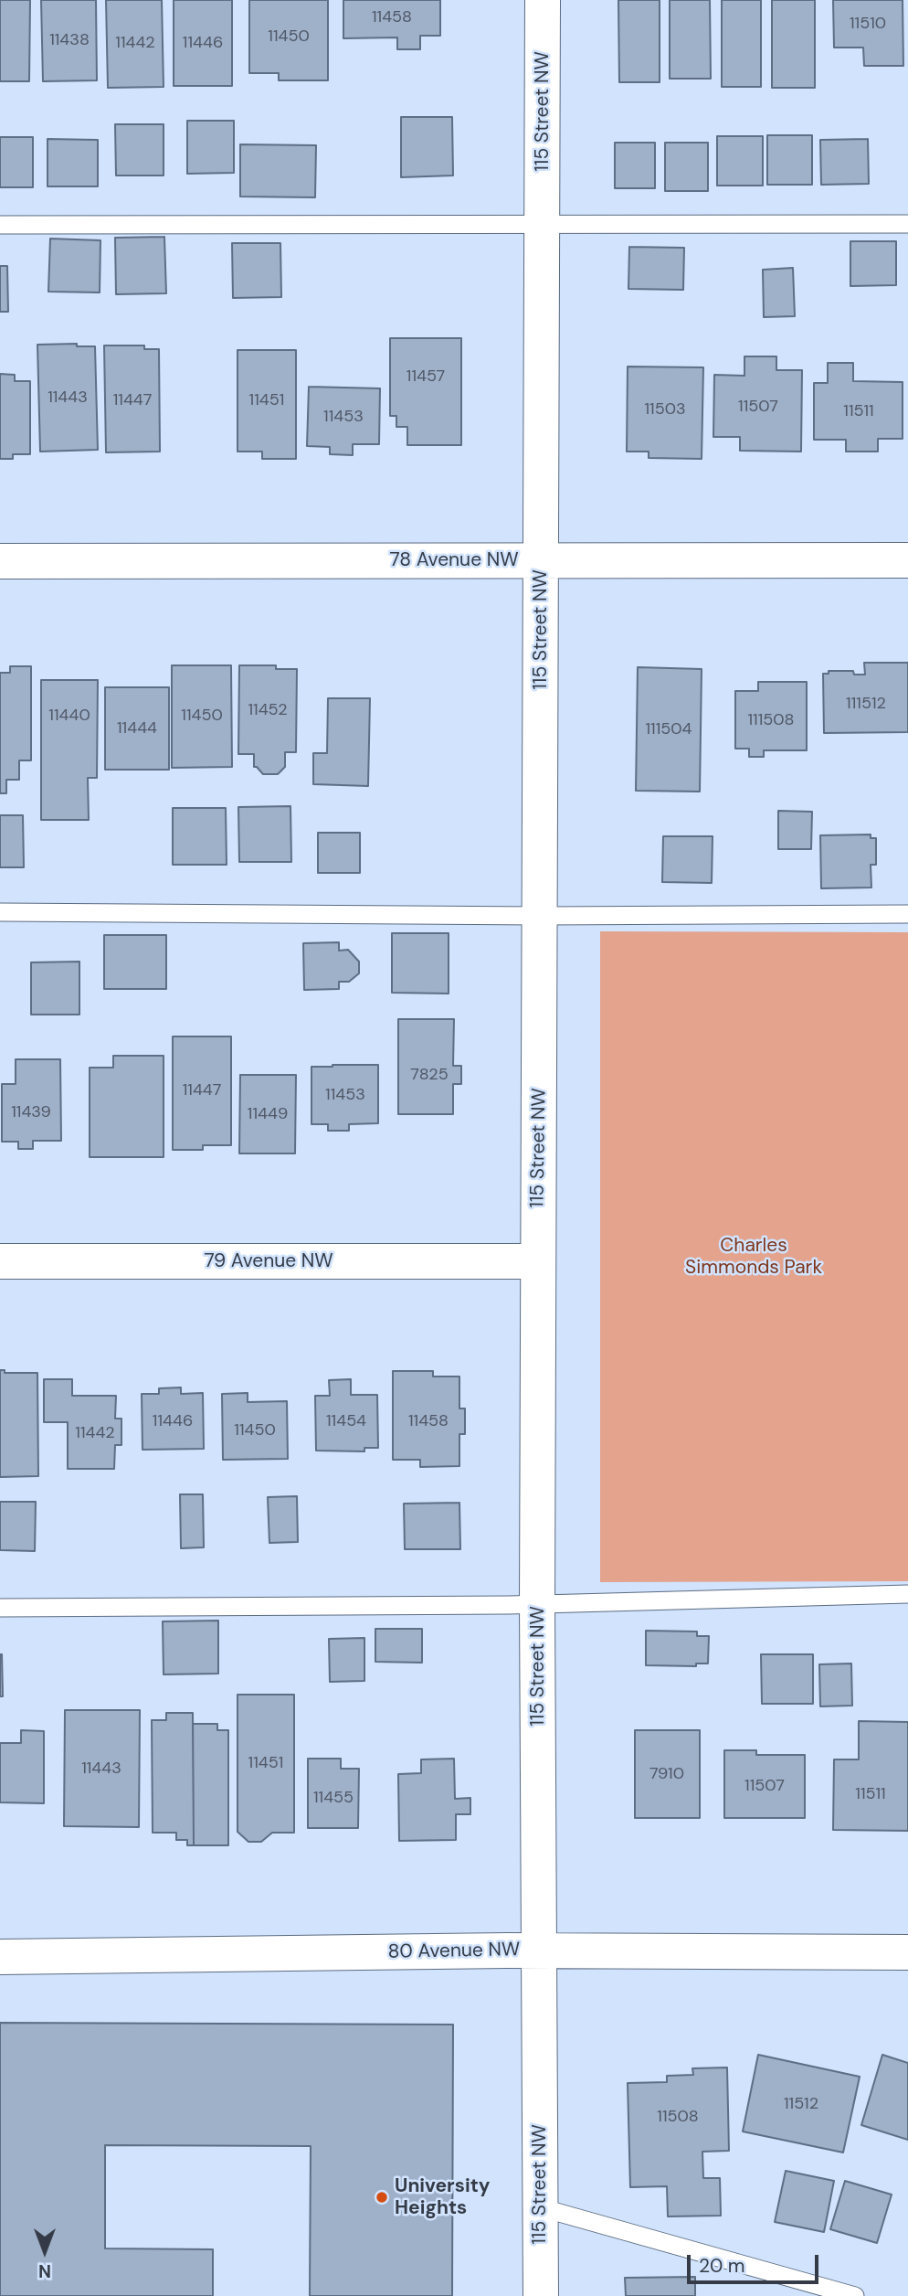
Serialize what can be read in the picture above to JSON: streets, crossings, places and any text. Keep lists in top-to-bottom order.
{
  "streets": {
    "street": [
      "115 Street NW",
      "78 Avenue NW",
      "79 Avenue NW",
      "80 Avenue NW"
    ]
  },
  "crossings": [
    ["115 Street NW", "78 Avenue NW"],
    ["115 Street NW", "79 Avenue NW"],
    ["115 Street NW", "80 Avenue NW"]
  ],
  "parks": ["Charles Simmonds Park"],
  "places": ["University Heights"],
  "house_numbers": [
    "11458",
    "11510",
    "11450",
    "11438",
    "11442",
    "11446",
    "11457",
    "11443",
    "11447",
    "11451",
    "11507",
    "11503",
    "11511",
    "11453",
    "111512",
    "11452",
    "11440",
    "11450",
    "111508",
    "11444",
    "111504",
    "7825",
    "11447",
    "11453",
    "11439",
    "11449",
    "11446",
    "11454",
    "11458",
    "11450",
    "11442",
    "11451",
    "11443",
    "7910",
    "11507",
    "11511",
    "11455",
    "11512",
    "11508"
  ],
  "scale_bar": "20 m",
  "north": "bottom"
}
